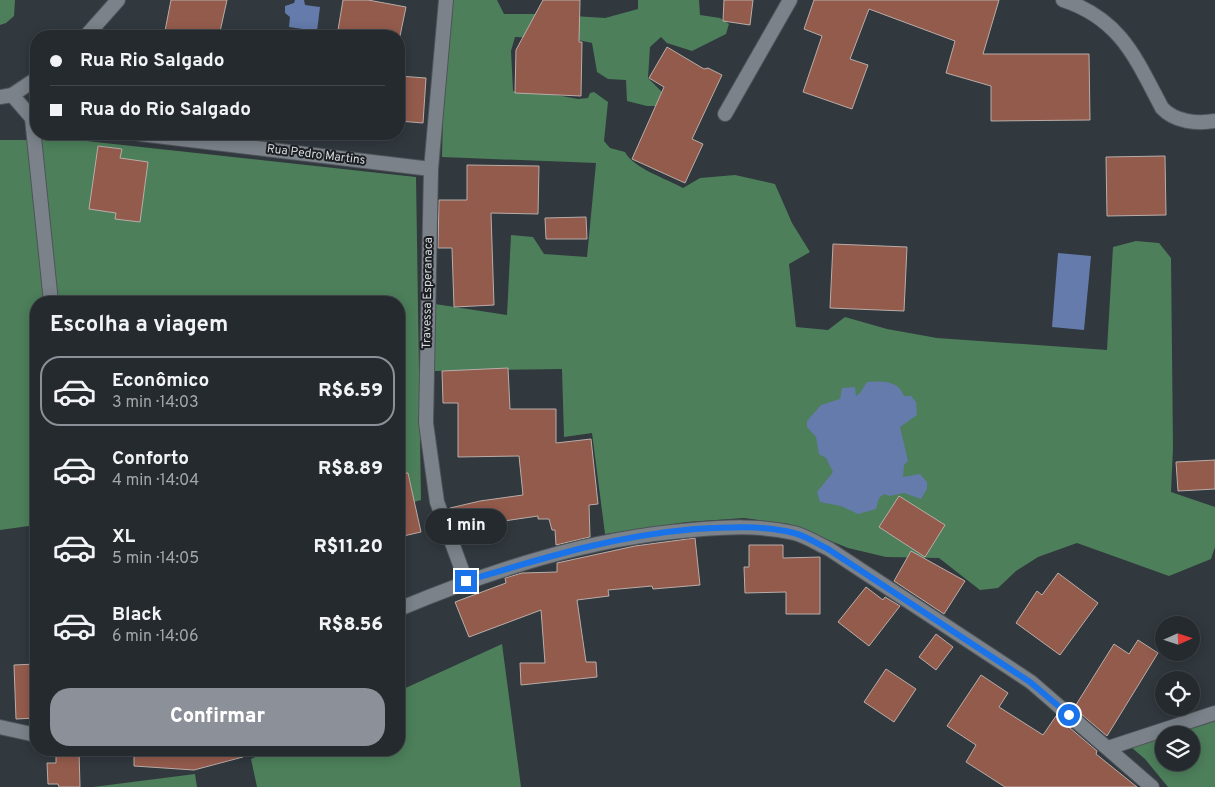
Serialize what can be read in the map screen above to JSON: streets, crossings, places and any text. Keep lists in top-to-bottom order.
{
  "streets": {
    "street": ["Rua Pedro Martins", "Travessa Esperanaca"]
  },
  "crossings": [
    ["Rua Pedro Martins", "Travessa Esperanaca"]
  ],
  "north": "right",
  "page": {
    "banner": ["Rua Rio Salgado", "Rua do Rio Salgado"],
    "heading": "Escolha a viagem",
    "list": [
      {
        "name": "Econômico",
        "note": "3 min · 14:03",
        "value": "R$6.59"
      },
      {
        "name": "Conforto",
        "note": "4 min · 14:04",
        "value": "R$8.89"
      },
      {
        "name": "XL",
        "note": "5 min · 14:05",
        "value": "R$11.20"
      },
      {
        "name": "Black",
        "note": "6 min · 14:06",
        "value": "R$8.56"
      }
    ],
    "bubble": "1 min",
    "buttons": "Confirmar"
  }
}
